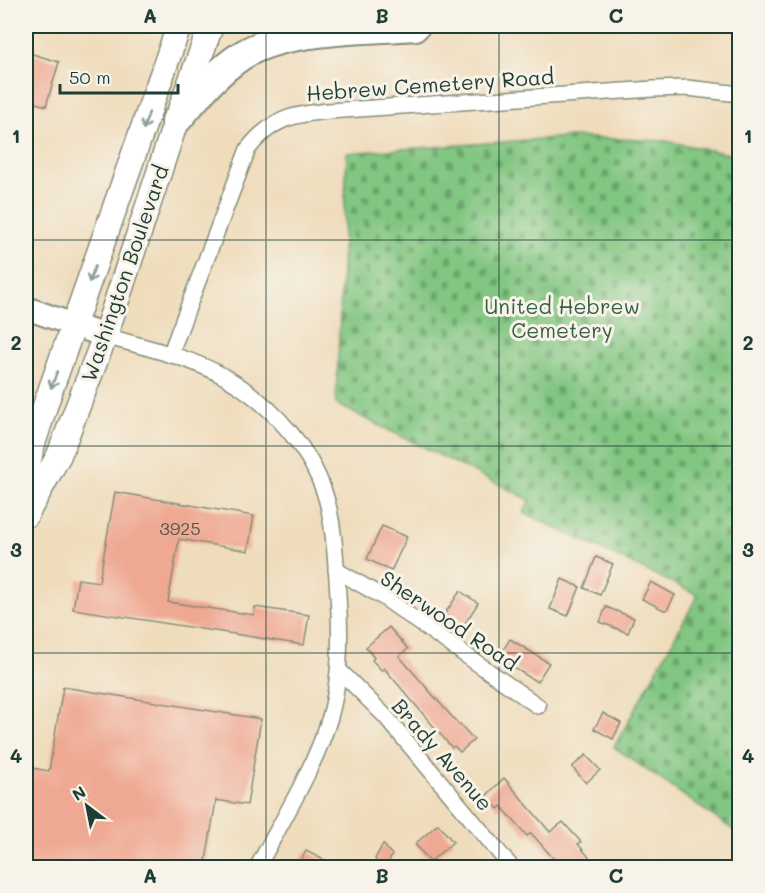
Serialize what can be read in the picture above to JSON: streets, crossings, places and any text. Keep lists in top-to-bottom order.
{
  "streets": {
    "main road": ["Washington Boulevard"],
    "street": ["Hebrew Cemetery Road", "Sherwood Road", "Brady Avenue"]
  },
  "parks": ["United Hebrew Cemetery"],
  "house_numbers": ["3925"],
  "scale_bar": "50 m",
  "north": "top left",
  "grid": {
    "columns": ["A", "B", "C"],
    "rows": [
      "1",
      "2",
      "3",
      "4"
    ]
  }
}
